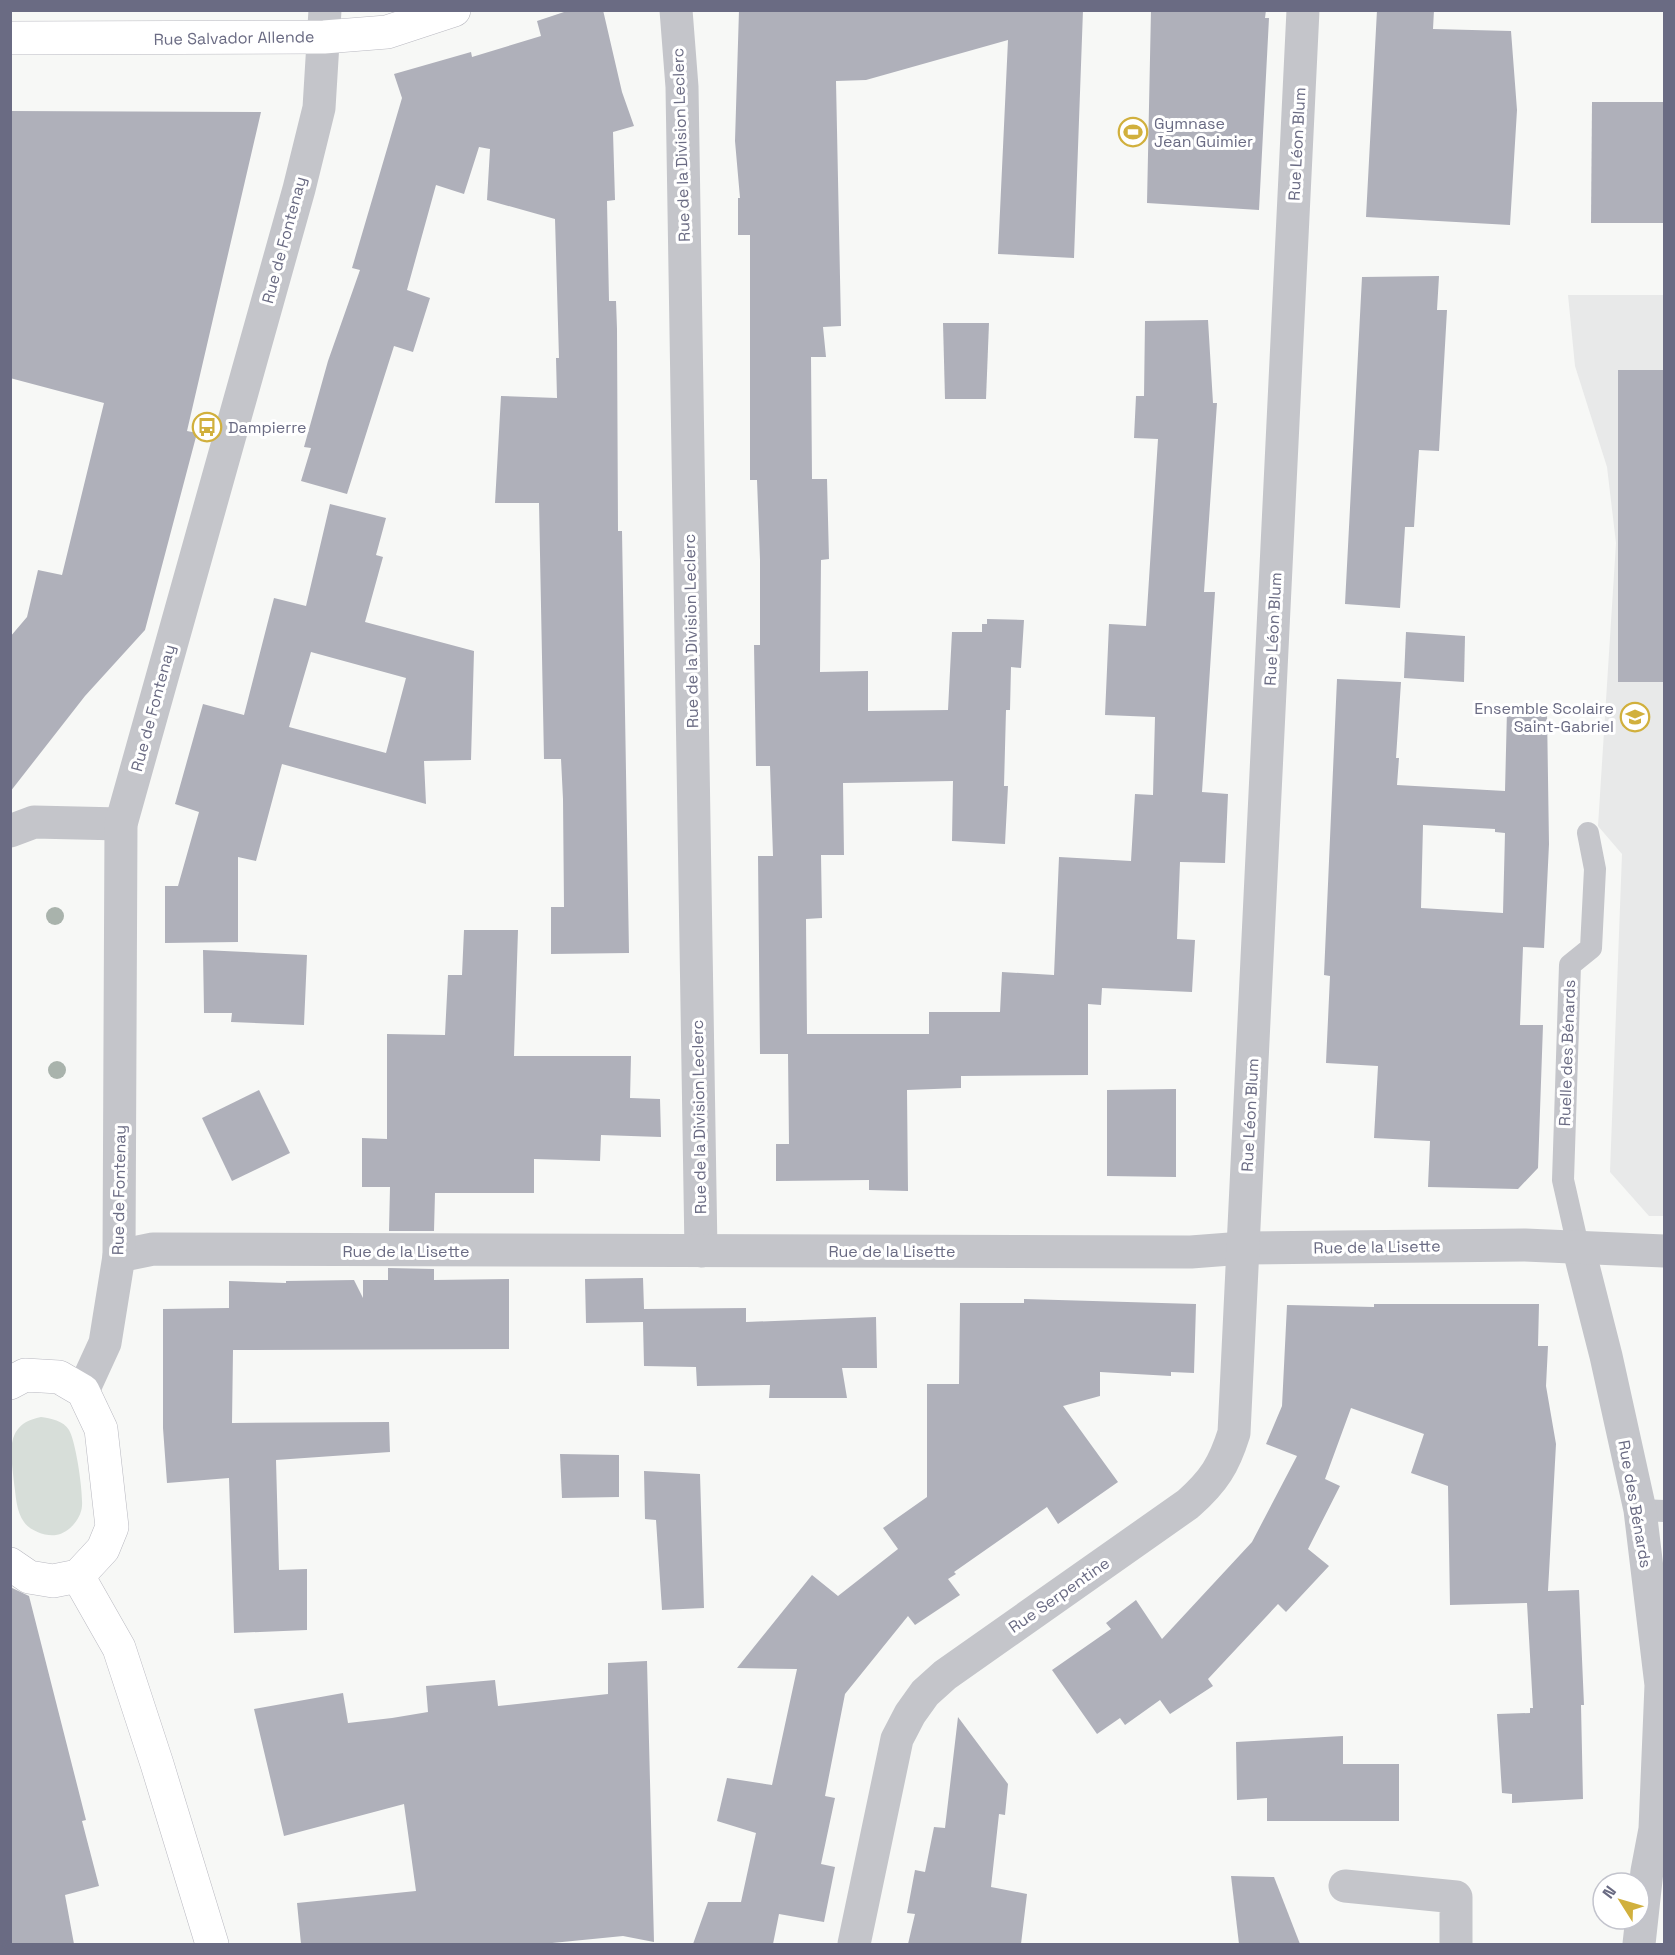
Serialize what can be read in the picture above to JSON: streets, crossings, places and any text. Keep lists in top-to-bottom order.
{
  "streets": {
    "main road": ["Rue Salvador Allende"],
    "street": [
      "Rue Léon Blum",
      "Rue de la Division Leclerc",
      "Rue de Fontenay",
      "Rue de la Lisette",
      "Rue des Bénards",
      "Rue Serpentine"
    ],
    "lane": ["Ruelle des Bénards"]
  },
  "crossings": [
    ["Rue Salvador Allende", "Rue de Fontenay"],
    ["Rue Léon Blum", "Rue de la Lisette"],
    ["Rue Léon Blum", "Rue Serpentine"],
    ["Rue de la Division Leclerc", "Rue de la Lisette"],
    ["Rue de Fontenay", "Rue de la Lisette"],
    ["Ruelle des Bénards", "Rue de la Lisette"],
    ["Ruelle des Bénards", "Rue des Bénards"],
    ["Rue de la Lisette", "Rue des Bénards"],
    ["Rue de la Lisette", "Rue Serpentine"]
  ],
  "places": {
    "sports": ["Gymnase Jean Guimier"],
    "bus stop": ["Dampierre"],
    "school or university": ["Ensemble Scolaire Saint-Gabriel"]
  },
  "north": "top left"
}
